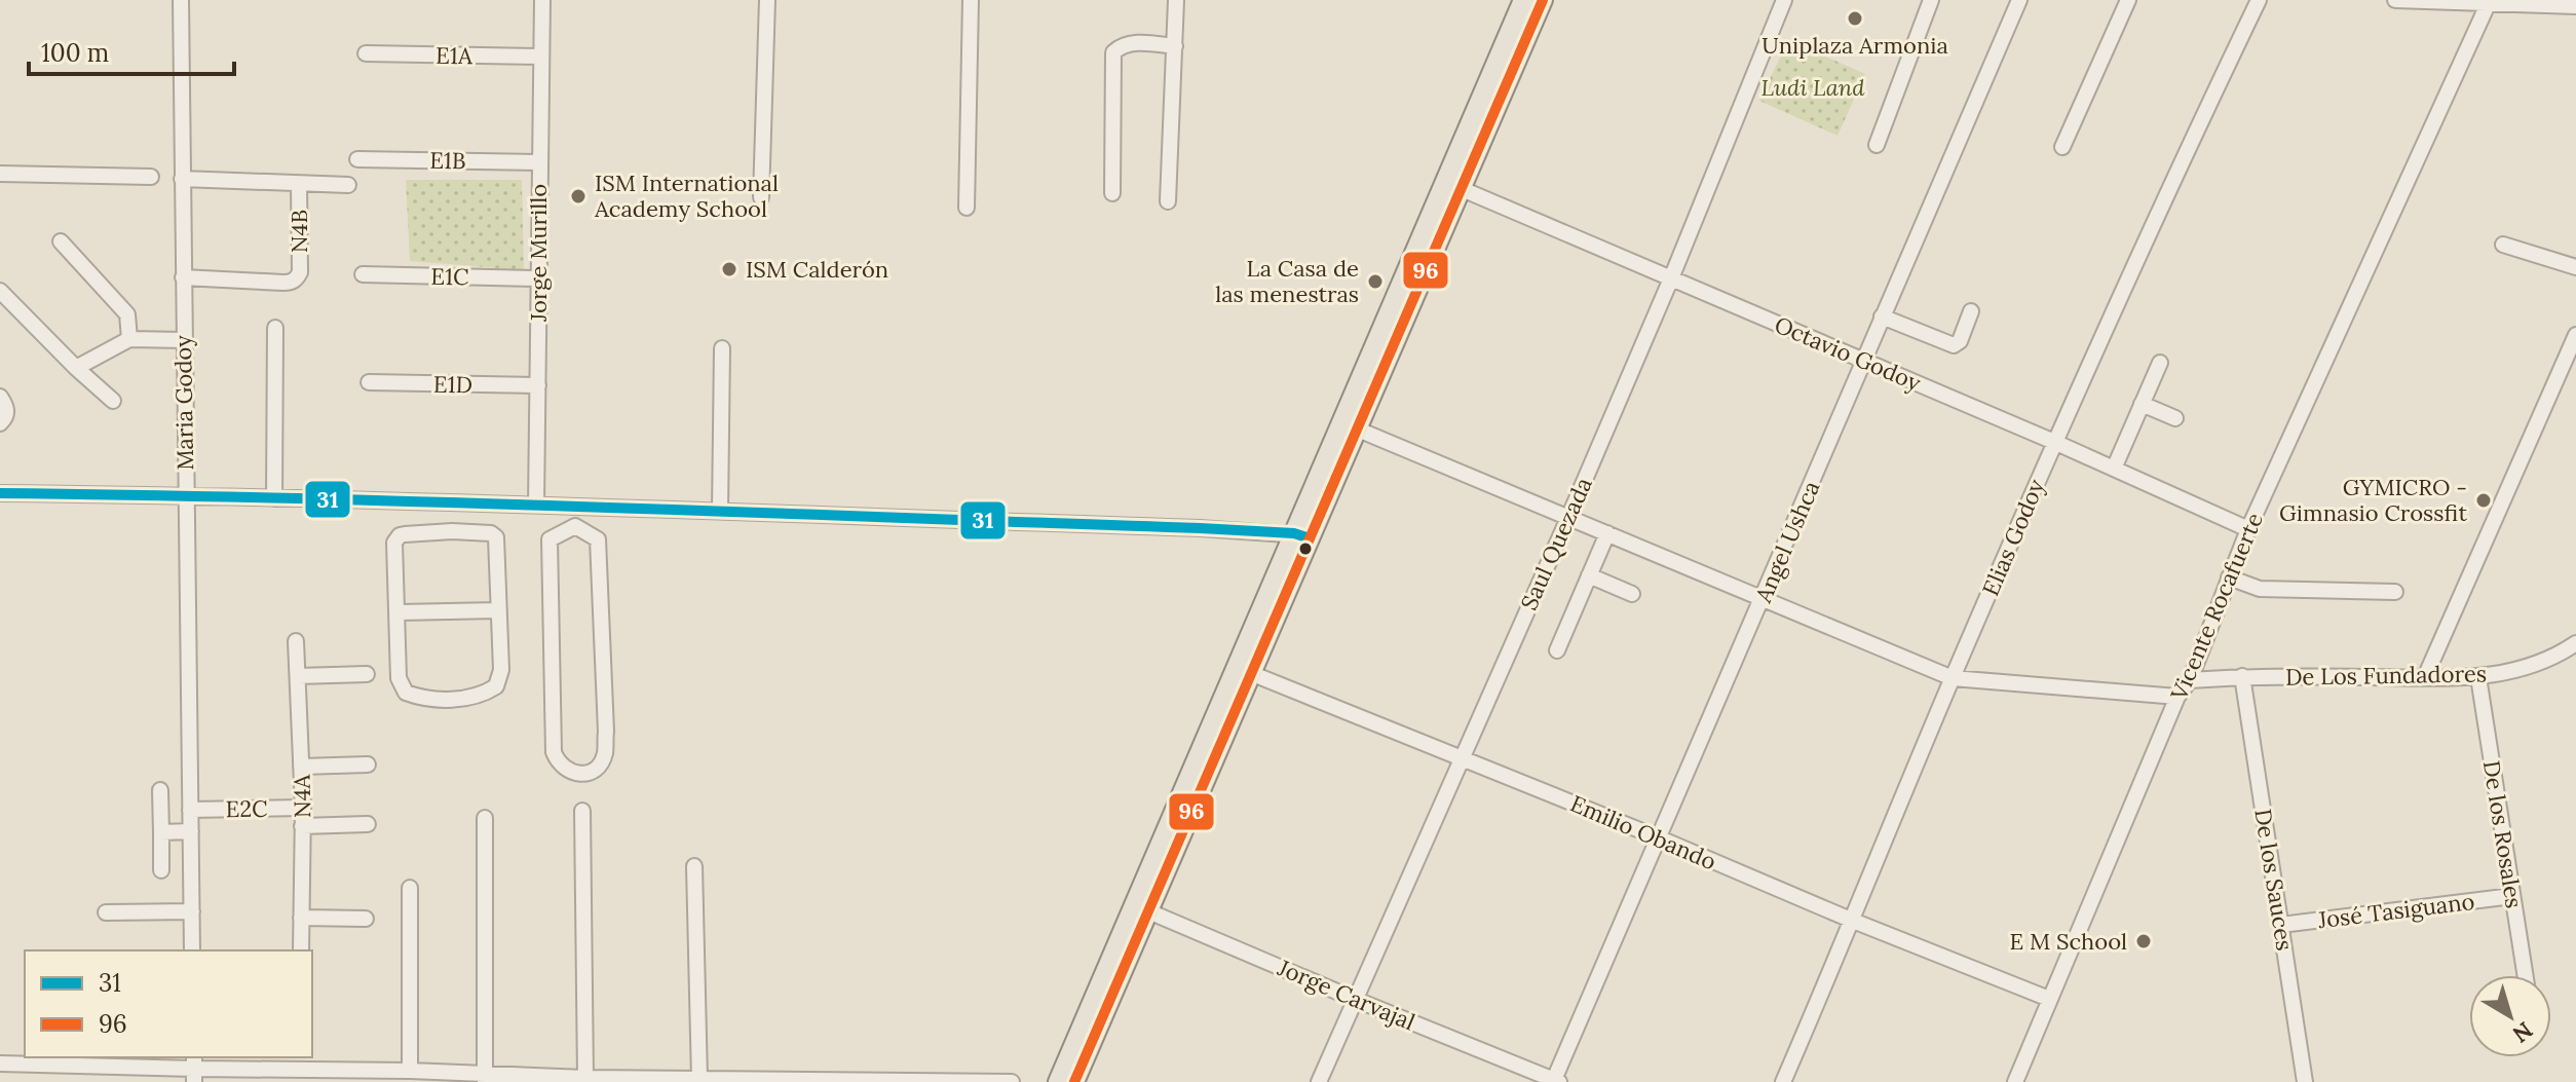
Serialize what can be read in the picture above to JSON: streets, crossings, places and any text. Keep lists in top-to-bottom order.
{
  "streets": {
    "street": [
      "E1A",
      "E1B",
      "N4B",
      "Jorge Murillo",
      "E1C",
      "Octavio Godoy",
      "E1D",
      "Maria Godoy",
      "Elias Godoy",
      "Angel Ushca",
      "Saul Quezada",
      "Vicente Rocafuerte",
      "De Los Fundadores",
      "N4A",
      "E2C",
      "Emilio Obando",
      "De los Rosales",
      "De los Sauces",
      "José Tasiguano",
      "Jorge Carvajal"
    ]
  },
  "crossings": [
    ["E1A", "Jorge Murillo"],
    ["E1B", "Jorge Murillo"],
    ["N4B", "Maria Godoy"],
    ["Jorge Murillo", "E1C"],
    ["Jorge Murillo", "E1D"],
    ["Octavio Godoy", "Elias Godoy"],
    ["Octavio Godoy", "Angel Ushca"],
    ["Octavio Godoy", "Saul Quezada"],
    ["Octavio Godoy", "Vicente Rocafuerte"],
    ["Maria Godoy", "E2C"],
    ["Elias Godoy", "Emilio Obando"],
    ["Angel Ushca", "Emilio Obando"],
    ["Angel Ushca", "Jorge Carvajal"],
    ["Saul Quezada", "Emilio Obando"],
    ["Saul Quezada", "Jorge Carvajal"],
    ["Vicente Rocafuerte", "De Los Fundadores"],
    ["Vicente Rocafuerte", "Emilio Obando"],
    ["De Los Fundadores", "De los Rosales"],
    ["De Los Fundadores", "De los Sauces"],
    ["N4A", "E2C"],
    ["De los Rosales", "José Tasiguano"],
    ["De los Sauces", "José Tasiguano"]
  ],
  "parks": ["Ludi Land"],
  "places": [
    "Uniplaza Armonia",
    "ISM International Academy School",
    "ISM Calderón",
    "La Casa de las menestras",
    "GYMICRO - Gimnasio Crossfit",
    "E M School"
  ],
  "lines": ["transit line 96", "transit line 31"],
  "legend": ["31", "96"],
  "scale_bar": "100 m",
  "north": "bottom right"
}
